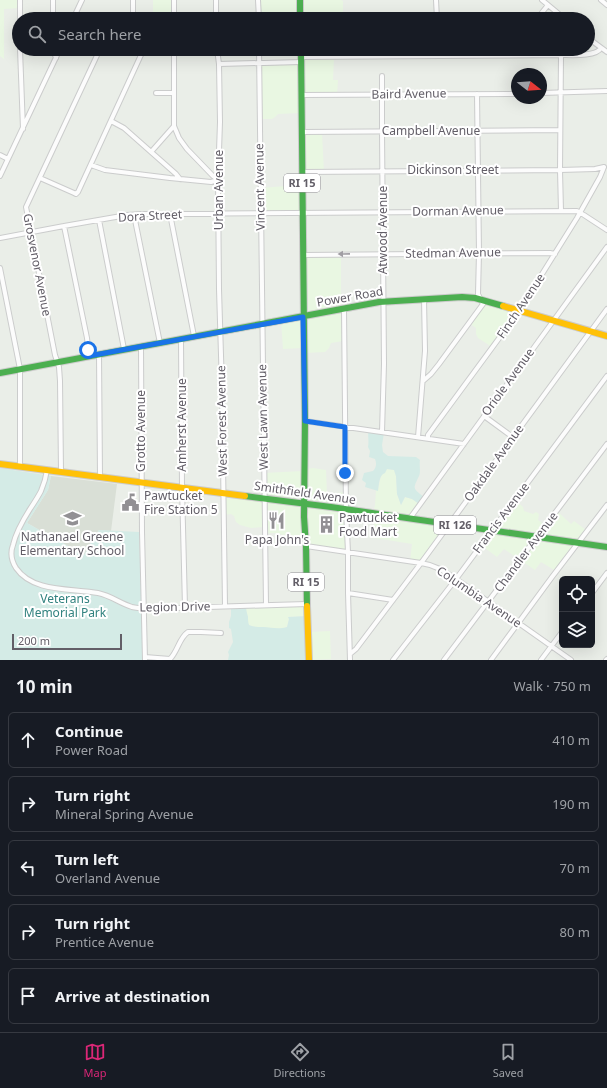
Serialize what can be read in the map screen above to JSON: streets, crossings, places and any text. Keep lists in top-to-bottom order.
{
  "streets": {
    "main road": [
      "RI 15",
      "Power Road",
      "Smithfield Avenue",
      "RI 126"
    ],
    "street": [
      "Baird Avenue",
      "Campbell Avenue",
      "Dickinson Street",
      "Vincent Avenue",
      "Urban Avenue",
      "Dorman Avenue",
      "Dora Street",
      "Atwood Avenue",
      "Stedman Avenue",
      "Grosvenor Avenue",
      "Finch Avenue",
      "Oriole Avenue",
      "West Lawn Avenue",
      "West Forest Avenue",
      "Amherst Avenue",
      "Grotto Avenue",
      "Oakdale Avenue",
      "Francis Avenue",
      "Chandler Avenue",
      "Columbia Avenue",
      "Legion Drive"
    ]
  },
  "crossings": [
    ["Baird Avenue", "RI 15"],
    ["Baird Avenue", "Atwood Avenue"],
    ["Campbell Avenue", "RI 15"],
    ["Campbell Avenue", "Atwood Avenue"],
    ["Dickinson Street", "RI 15"],
    ["Dickinson Street", "Atwood Avenue"],
    ["Dickinson Street", "Finch Avenue"],
    ["RI 15", "Dorman Avenue"],
    ["RI 15", "Dora Street"],
    ["RI 15", "Stedman Avenue"],
    ["RI 15", "Power Road"],
    ["RI 15", "Smithfield Avenue"],
    ["RI 15", "Columbia Avenue"],
    ["RI 15", "Legion Drive"],
    ["Vincent Avenue", "Dora Street"],
    ["Vincent Avenue", "Power Road"],
    ["Vincent Avenue", "West Lawn Avenue"],
    ["Urban Avenue", "Dora Street"],
    ["Urban Avenue", "Power Road"],
    ["Urban Avenue", "West Forest Avenue"],
    ["Dorman Avenue", "Dora Street"],
    ["Dorman Avenue", "Atwood Avenue"],
    ["Dorman Avenue", "Finch Avenue"],
    ["Dora Street", "Grosvenor Avenue"],
    ["Atwood Avenue", "Stedman Avenue"],
    ["Atwood Avenue", "Power Road"],
    ["Stedman Avenue", "Finch Avenue"],
    ["Grosvenor Avenue", "Power Road"],
    ["Grosvenor Avenue", "Smithfield Avenue"],
    ["Power Road", "Finch Avenue"],
    ["Power Road", "Oriole Avenue"],
    ["Power Road", "West Lawn Avenue"],
    ["Power Road", "West Forest Avenue"],
    ["Power Road", "Amherst Avenue"],
    ["Power Road", "Grotto Avenue"],
    ["Power Road", "Oakdale Avenue"],
    ["Oriole Avenue", "Smithfield Avenue"],
    ["West Lawn Avenue", "Smithfield Avenue"],
    ["West Lawn Avenue", "Legion Drive"],
    ["West Forest Avenue", "Smithfield Avenue"],
    ["West Forest Avenue", "Legion Drive"],
    ["Amherst Avenue", "Smithfield Avenue"],
    ["Amherst Avenue", "Legion Drive"],
    ["Grotto Avenue", "Smithfield Avenue"],
    ["Grotto Avenue", "Legion Drive"],
    ["Oakdale Avenue", "Smithfield Avenue"],
    ["Oakdale Avenue", "Columbia Avenue"],
    ["Smithfield Avenue", "Francis Avenue"],
    ["Smithfield Avenue", "Chandler Avenue"],
    ["Smithfield Avenue", "Legion Drive"],
    ["Francis Avenue", "Columbia Avenue"],
    ["Chandler Avenue", "Columbia Avenue"]
  ],
  "parks": ["Veterans Memorial Park"],
  "places": {
    "public building": ["Pawtucket Fire Station 5"],
    "school or university": ["Nathanael Greene Elementary School"],
    "restaurant": ["Papa John's"],
    "building": ["Pawtucket Food Mart"]
  },
  "scale_bar": "200 m",
  "north": "right",
  "page": {
    "search": "Search here",
    "scale": "200 m",
    "heading": ["10 min", "Walk · 750 m"],
    "list": [
      ["Continue", "Power Road", "410 m"],
      ["Turn right", "Mineral Spring Avenue", "190 m"],
      ["Turn left", "Overland Avenue", "70 m"],
      ["Turn right", "Prentice Avenue", "80 m"],
      "Arrive at destination"
    ],
    "nav": ["Map", "Directions", "Saved"]
  }
}
